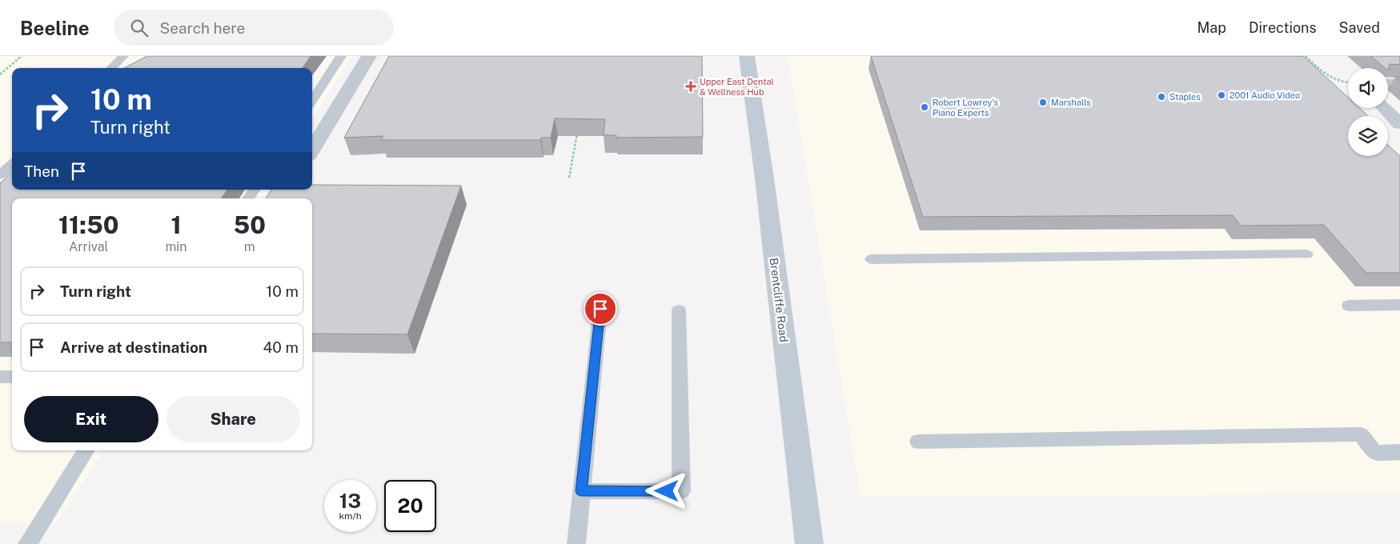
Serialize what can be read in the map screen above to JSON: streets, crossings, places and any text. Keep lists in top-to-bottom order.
{
  "streets": {
    "street": ["Brentcliffe Road"]
  },
  "places": {
    "health": ["Upper East Dental & Wellness Hub"],
    "other": [
      "2001 Audio Video",
      "Staples",
      "Marshalls",
      "Robert Lowrey's Piano Experts"
    ]
  },
  "page": {
    "header": "Beeline",
    "search": "Search here",
    "nav": ["Map", "Directions", "Saved"],
    "turn": ["10 m", "Turn right"],
    "then": "Then",
    "eta": [
      "11:50",
      "Arrival",
      "1",
      "min",
      "50",
      "m"
    ],
    "list": [
      {
        "name": "Turn right",
        "value": "10 m"
      },
      {
        "name": "Arrive at destination",
        "value": "40 m"
      }
    ],
    "buttons": ["Exit", "Share"],
    "speed": "13 km/h",
    "limit": "20"
  }
}
